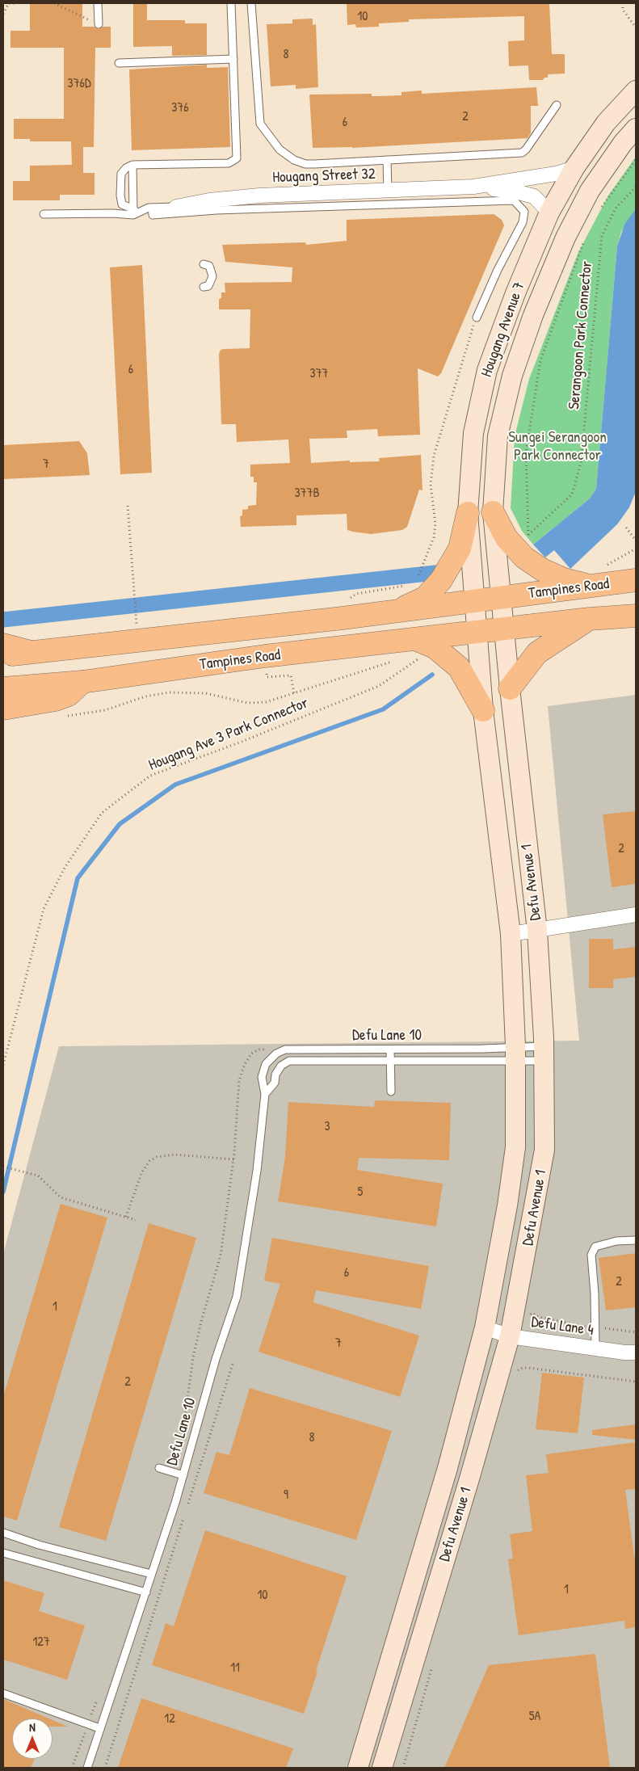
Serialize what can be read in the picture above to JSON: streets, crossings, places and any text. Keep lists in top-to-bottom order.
{
  "streets": {
    "main road": ["Hougang Avenue 7", "Tampines Road", "Defu Avenue 1"],
    "street": ["Hougang Street 32", "Defu Lane 4"],
    "lane": ["Defu Lane 10"],
    "path": ["Serangoon Park Connector", "Hougang Ave 3 Park Connector"]
  },
  "crossings": [
    ["Hougang Street 32", "Hougang Avenue 7"],
    ["Hougang Avenue 7", "Tampines Road"],
    ["Tampines Road", "Hougang Ave 3 Park Connector"],
    ["Tampines Road", "Defu Avenue 1"],
    ["Defu Avenue 1", "Defu Lane 10"],
    ["Defu Avenue 1", "Defu Lane 4"]
  ],
  "parks": ["Sungei Serangoon Park Connector"],
  "house_numbers": [
    "10",
    "8",
    "376D",
    "376",
    "2",
    "6",
    "6",
    "377",
    "7",
    "377B",
    "2",
    "3",
    "5",
    "6",
    "2",
    "1",
    "7",
    "2",
    "8",
    "9",
    "1",
    "10",
    "127",
    "11",
    "5A",
    "12"
  ],
  "north": "top"
}
